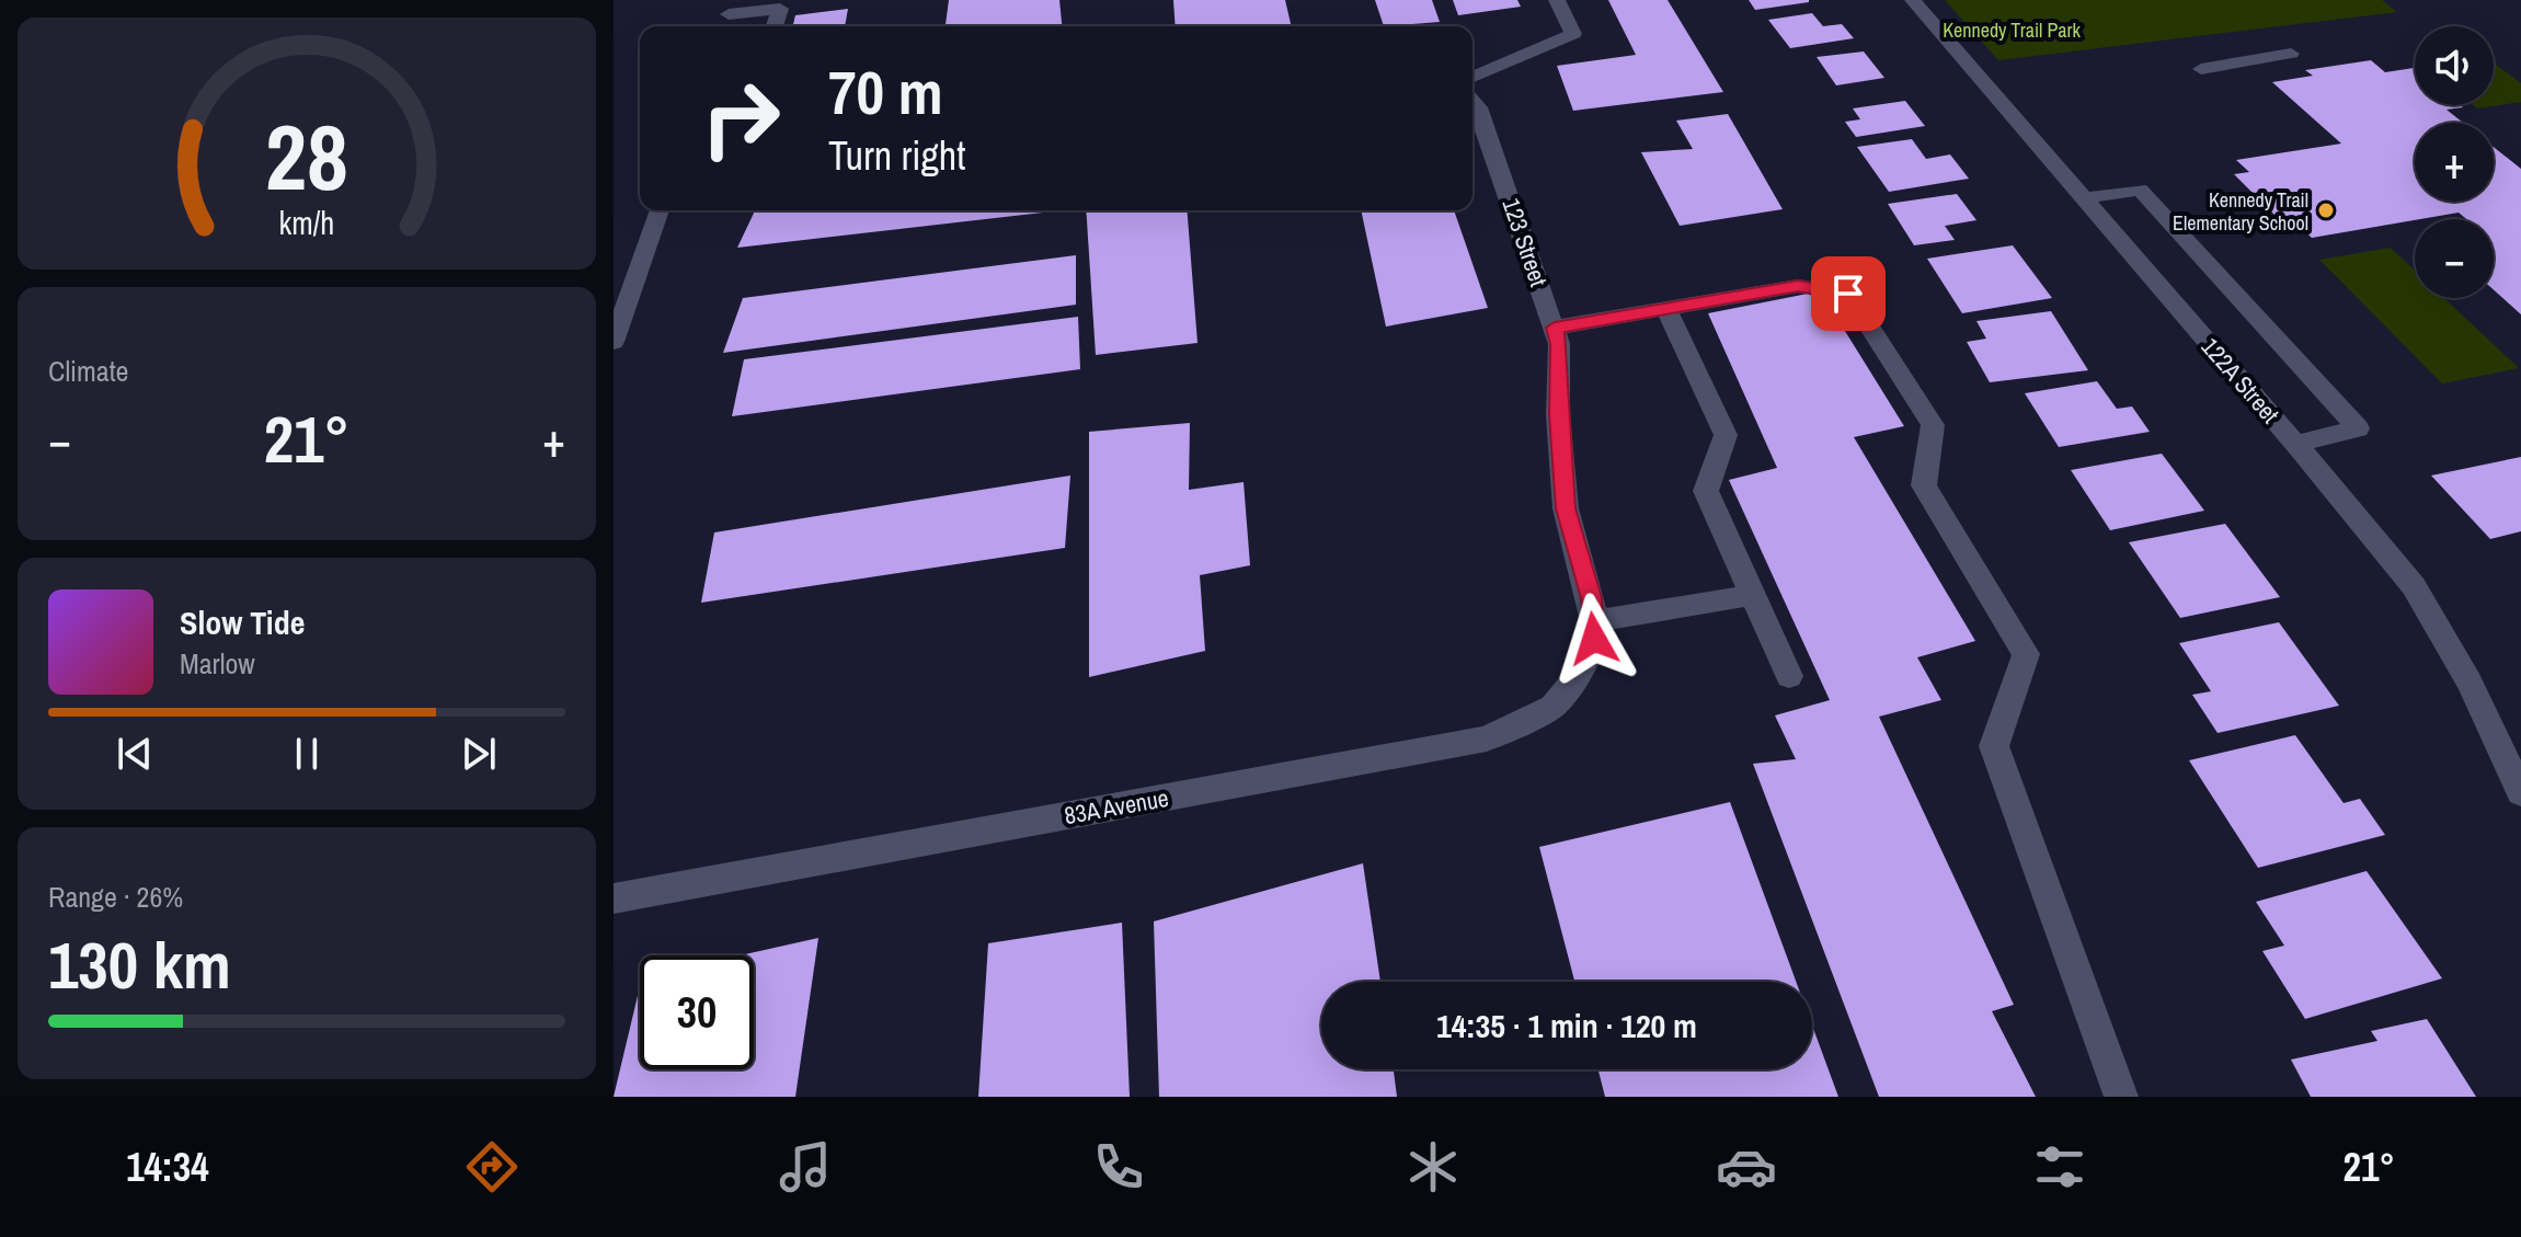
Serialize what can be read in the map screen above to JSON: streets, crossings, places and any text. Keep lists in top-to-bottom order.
{
  "streets": {
    "street": ["123 Street", "122A Street", "83A Avenue"]
  },
  "crossings": [
    ["123 Street", "83A Avenue"]
  ],
  "parks": ["Kennedy Trail Park"],
  "places": ["Kennedy Trail Elementary School"],
  "page": {
    "map_buttons": ["+", "−"],
    "turn": ["70 m", "Turn right"],
    "tile": [
      "Climate",
      ["Range · 26%", "130 km"]
    ],
    "heat": ["−", "21°", "+"],
    "song": ["Slow Tide", "Marlow"],
    "limit": "30",
    "trip": "14:35 · 1 min · 120 m",
    "tabs": ["14:34", "21°"],
    "gauge": ["28", "km/h"]
  }
}
